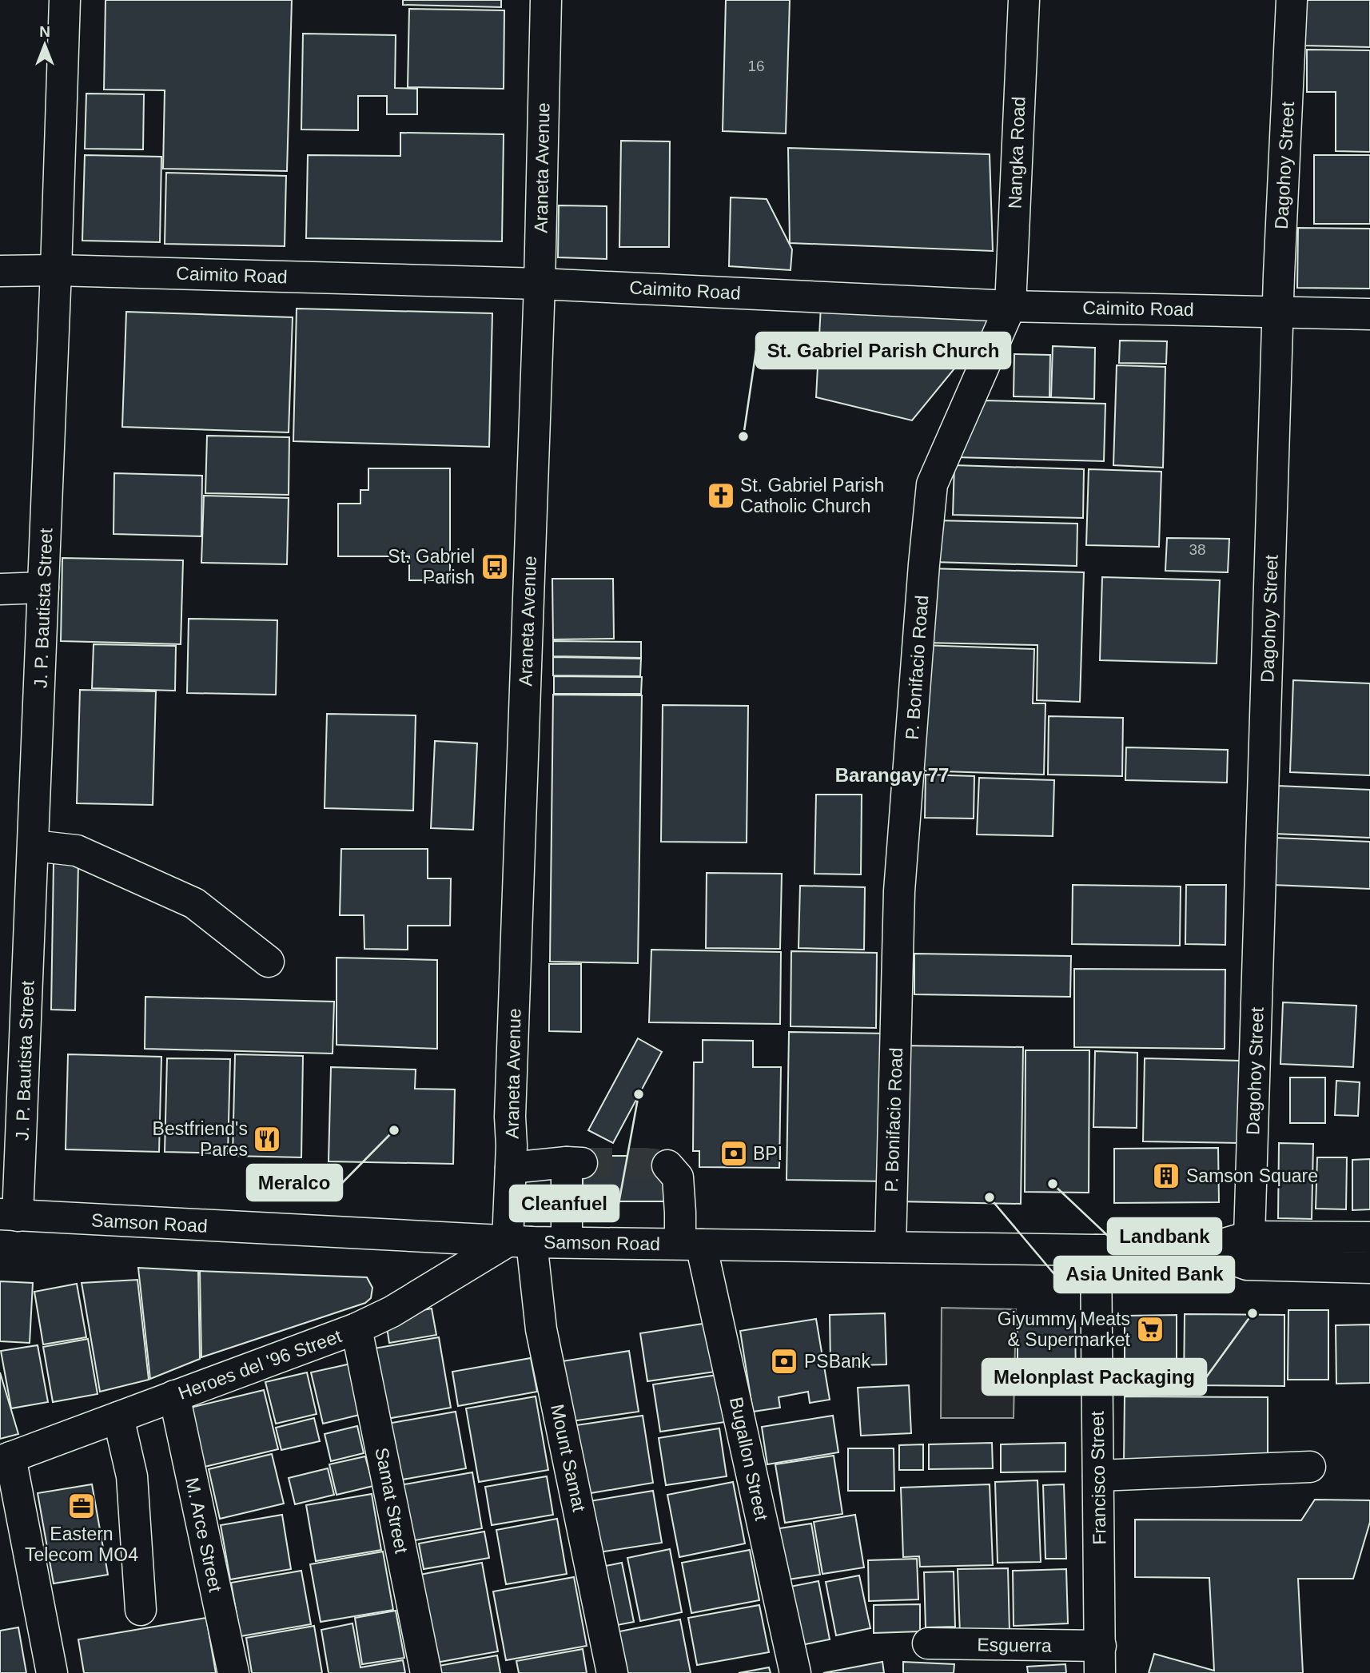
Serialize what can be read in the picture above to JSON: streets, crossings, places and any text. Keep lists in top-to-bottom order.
{
  "streets": {
    "main road": [
      "Nangka Road",
      "Dagohoy Street",
      "Araneta Avenue",
      "Caimito Road",
      "J. P. Bautista Street",
      "P. Bonifacio Road",
      "Samson Road",
      "Heroes del '96 Street",
      "Mount Samat",
      "Bugallon Street",
      "Francisco Street",
      "Samat Street",
      "M. Arce Street",
      "Esguerra"
    ]
  },
  "crossings": [
    ["Nangka Road", "Caimito Road"],
    ["Nangka Road", "P. Bonifacio Road"],
    ["Dagohoy Street", "Caimito Road"],
    ["Dagohoy Street", "Samson Road"],
    ["Araneta Avenue", "Caimito Road"],
    ["Araneta Avenue", "Samson Road"],
    ["Araneta Avenue", "Heroes del '96 Street"],
    ["Araneta Avenue", "Mount Samat"],
    ["Caimito Road", "J. P. Bautista Street"],
    ["Caimito Road", "P. Bonifacio Road"],
    ["J. P. Bautista Street", "Samson Road"],
    ["P. Bonifacio Road", "Samson Road"],
    ["Samson Road", "Heroes del '96 Street"],
    ["Samson Road", "Mount Samat"],
    ["Samson Road", "Bugallon Street"],
    ["Samson Road", "Francisco Street"],
    ["Heroes del '96 Street", "Mount Samat"],
    ["Heroes del '96 Street", "Samat Street"],
    ["Heroes del '96 Street", "M. Arce Street"],
    ["Francisco Street", "Esguerra"]
  ],
  "districts": ["Barangay 77"],
  "places": {
    "other": [
      "St. Gabriel Parish Church",
      "Cleanfuel",
      "Meralco",
      "Landbank",
      "Asia United Bank",
      "Melonplast Packaging"
    ],
    "church": ["St. Gabriel Parish Catholic Church"],
    "bus stop": ["St. Gabriel Parish"],
    "restaurant": ["Bestfriend's Pares"],
    "bank": ["BPI", "PSBank"],
    "building": ["Samson Square"],
    "supermarket": ["Giyummy Meats & Supermarket"],
    "office": ["Eastern Telecom MO4"]
  },
  "house_numbers": ["16", "38"],
  "north": "top"
}
